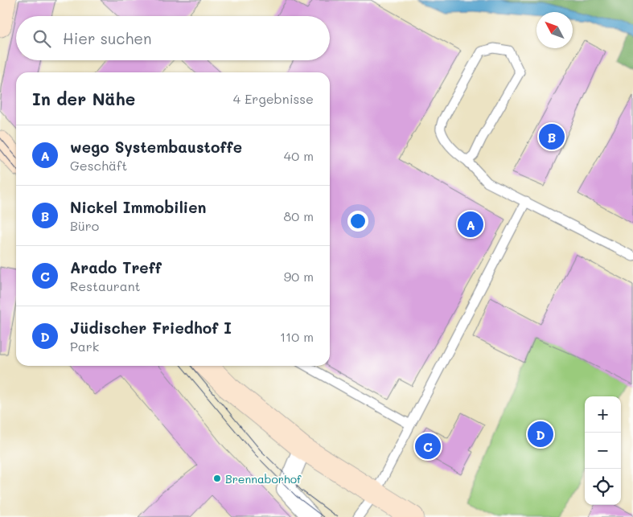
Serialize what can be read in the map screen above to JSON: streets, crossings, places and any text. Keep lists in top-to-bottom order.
{
  "places": ["Brennaborhof"],
  "north": "top left",
  "page": {
    "search": "Hier suchen",
    "heading": ["In der Nähe", "4 Ergebnisse"],
    "pins": [
      "B",
      "A",
      "D",
      "C"
    ],
    "list": [
      {
        "mark": "A",
        "name": "wego Systembaustoffe",
        "note": "Geschäft",
        "value": "40 m"
      },
      {
        "mark": "B",
        "name": "Nickel Immobilien",
        "note": "Büro",
        "value": "80 m"
      },
      {
        "mark": "C",
        "name": "Arado Treff",
        "note": "Restaurant",
        "value": "90 m"
      },
      {
        "mark": "D",
        "name": "Jüdischer Friedhof I",
        "note": "Park",
        "value": "110 m"
      }
    ],
    "map_buttons": ["+", "−"]
  }
}
